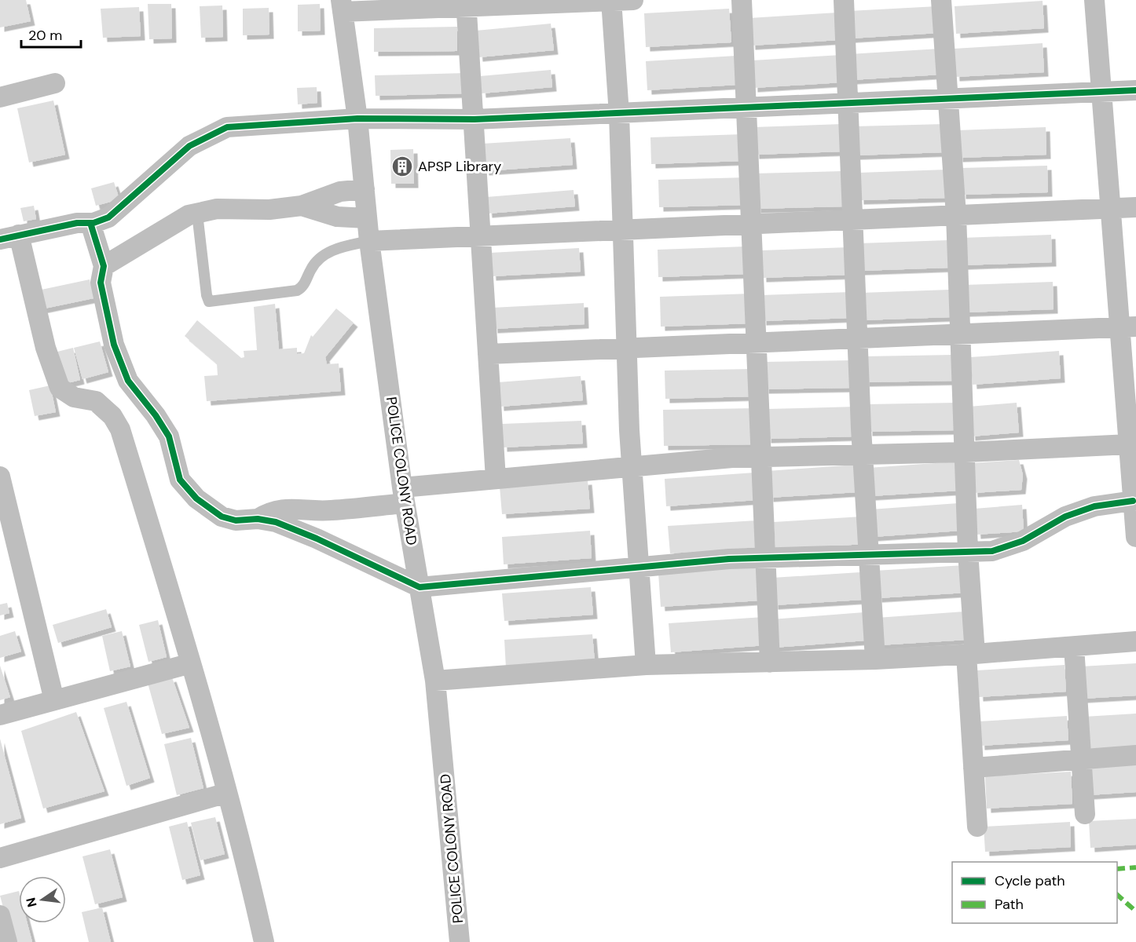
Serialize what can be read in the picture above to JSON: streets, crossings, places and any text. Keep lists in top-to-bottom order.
{
  "streets": {
    "street": ["POLICE COLONY ROAD"]
  },
  "places": {
    "building": ["APSP Library"]
  },
  "legend": ["Cycle path", "Path"],
  "scale_bar": "20 m",
  "north": "left"
}
